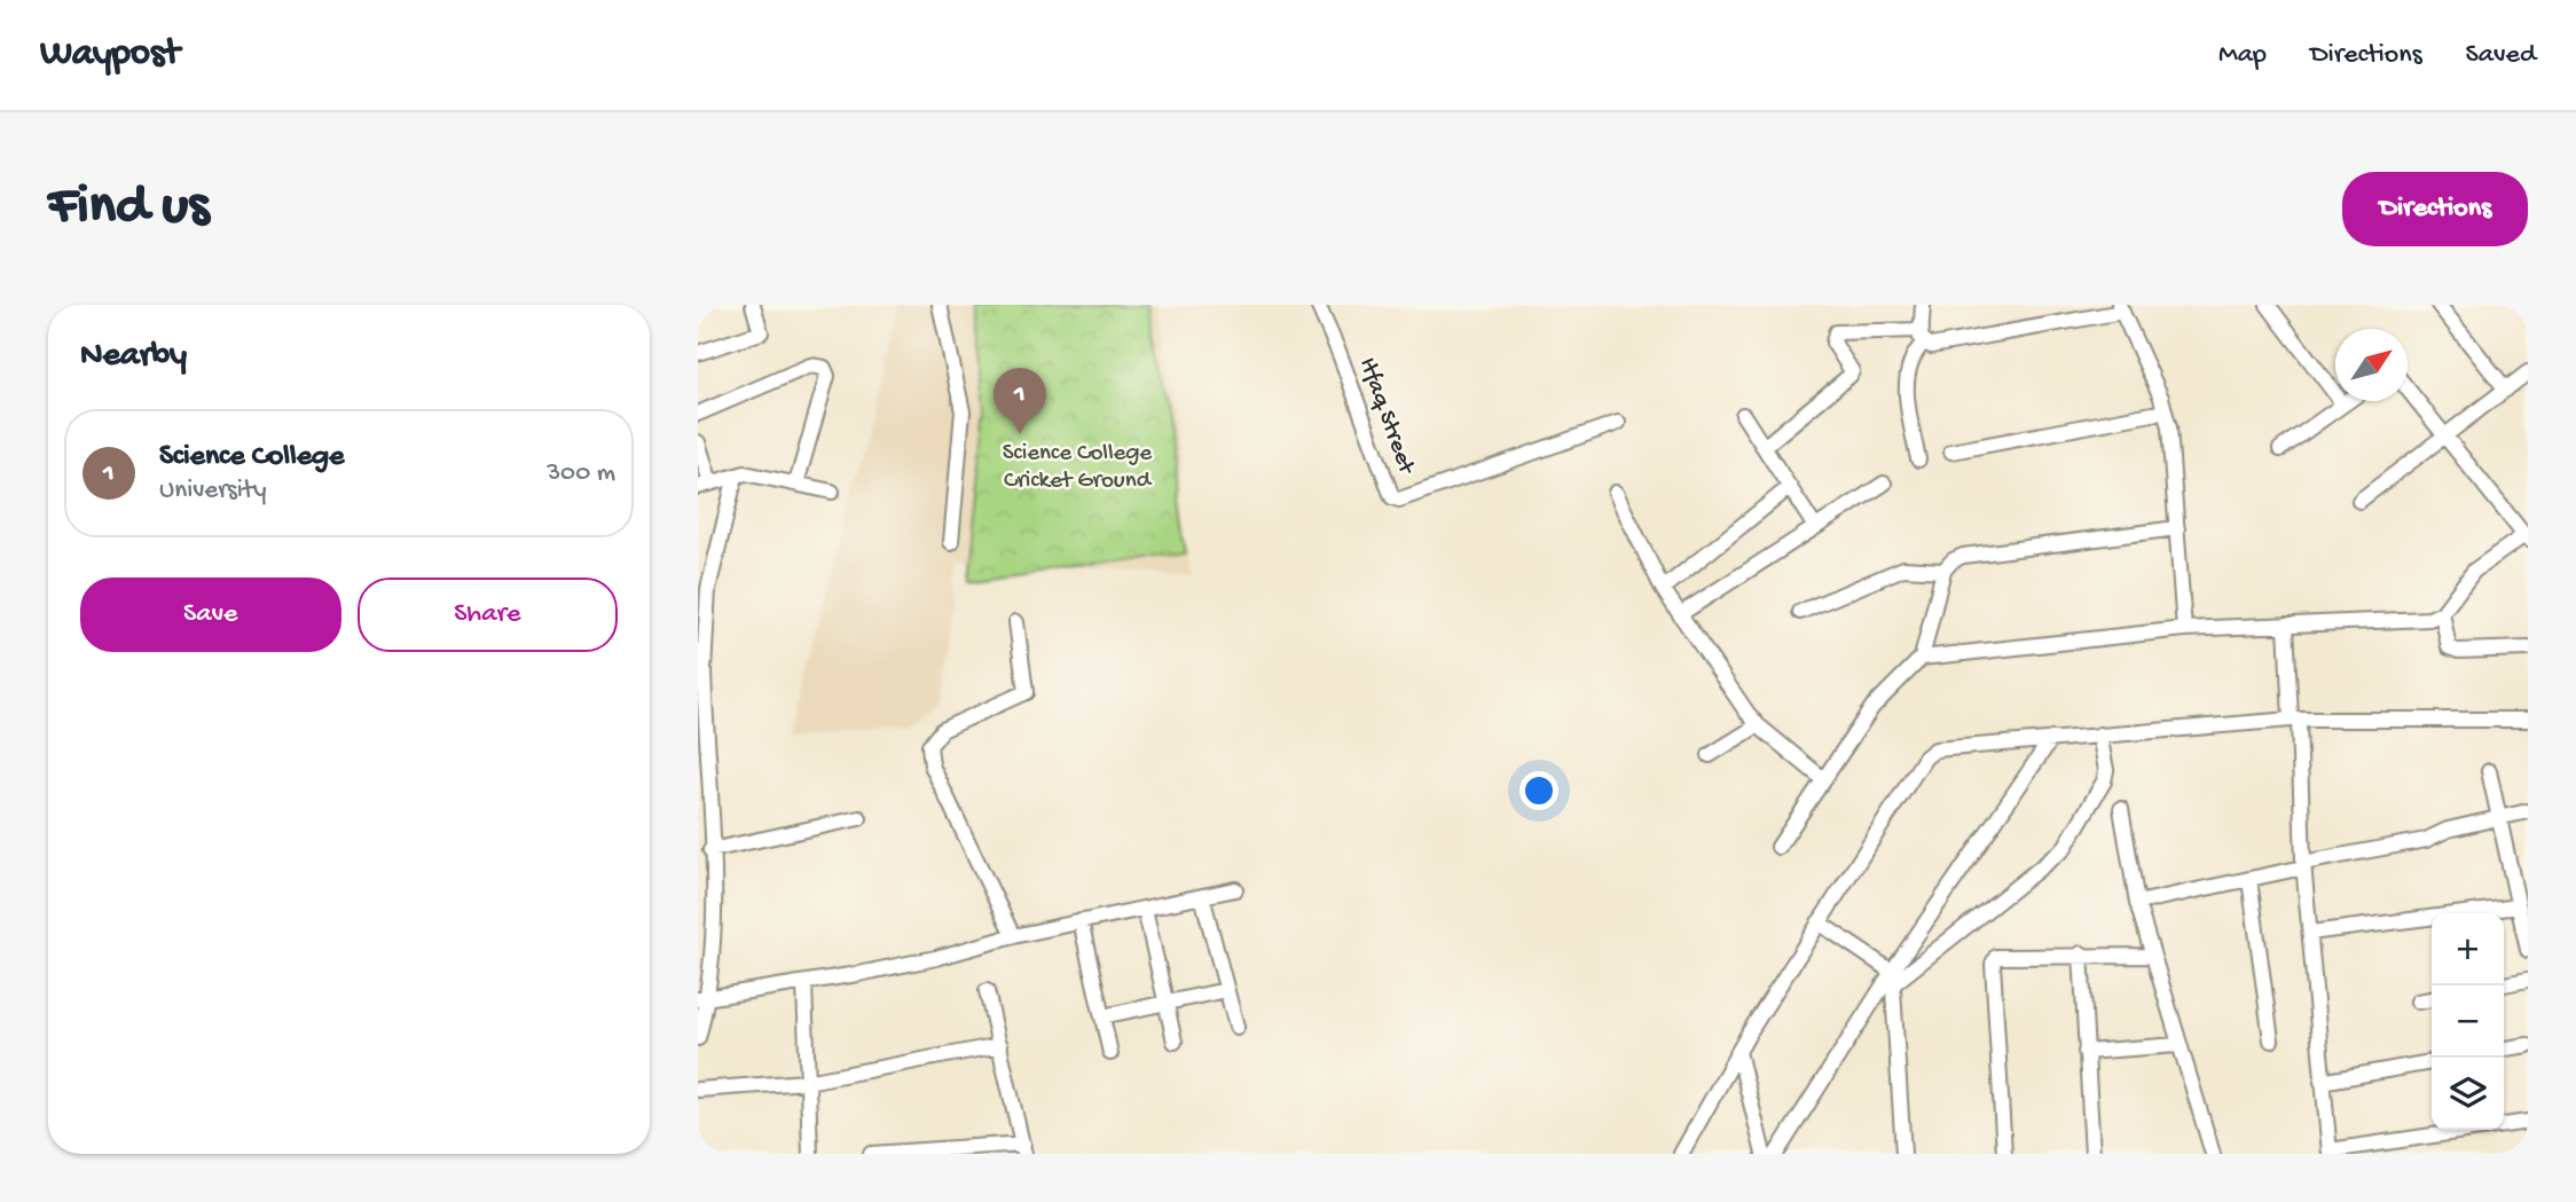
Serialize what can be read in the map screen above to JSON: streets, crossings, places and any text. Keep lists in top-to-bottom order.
{
  "streets": {
    "street": ["Itfaq Street"]
  },
  "parks": ["Science College Cricket Ground"],
  "north": "top right",
  "page": {
    "header": "Waypost",
    "nav": ["Map", "Directions", "Saved"],
    "buttons": [
      "Directions",
      ["Save", "Share"]
    ],
    "title": "Find us",
    "heading": "Nearby",
    "pins": "1",
    "list": [
      {
        "mark": "1",
        "name": "Science College",
        "note": "University",
        "value": "300 m"
      }
    ],
    "map_buttons": ["+", "−"]
  }
}
